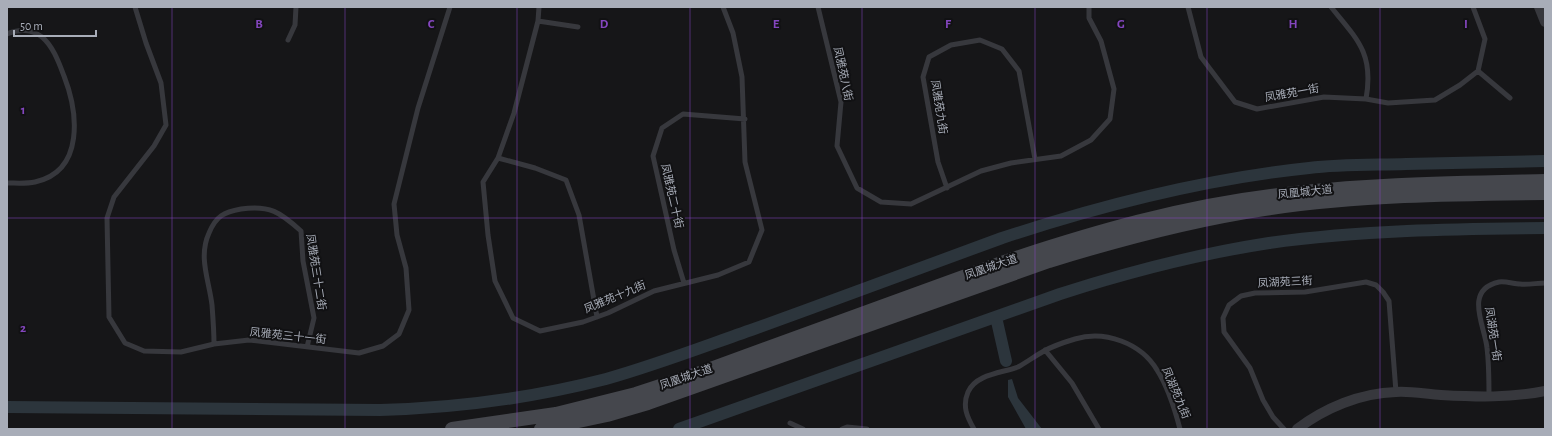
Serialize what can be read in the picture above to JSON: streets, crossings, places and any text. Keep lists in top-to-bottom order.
{
  "streets": {
    "main road": ["凤凰城大道"],
    "lane": [
      "凤雅苑八街",
      "凤雅苑一街",
      "凤雅苑九街",
      "凤雅苑二十街",
      "凤雅苑三十二街",
      "凤湖苑三街",
      "凤雅苑十九街",
      "凤湖苑一街",
      "凤雅苑三十一街",
      "凤湖苑九街"
    ]
  },
  "crossings": [
    ["凤雅苑八街", "凤雅苑九街"],
    ["凤雅苑二十街", "凤雅苑十九街"],
    ["凤雅苑三十二街", "凤雅苑三十一街"]
  ],
  "scale_bar": "50 m",
  "grid": {
    "columns": [
      "B",
      "C",
      "D",
      "E",
      "F",
      "G",
      "H",
      "I"
    ],
    "rows": ["1", "2"]
  }
}
